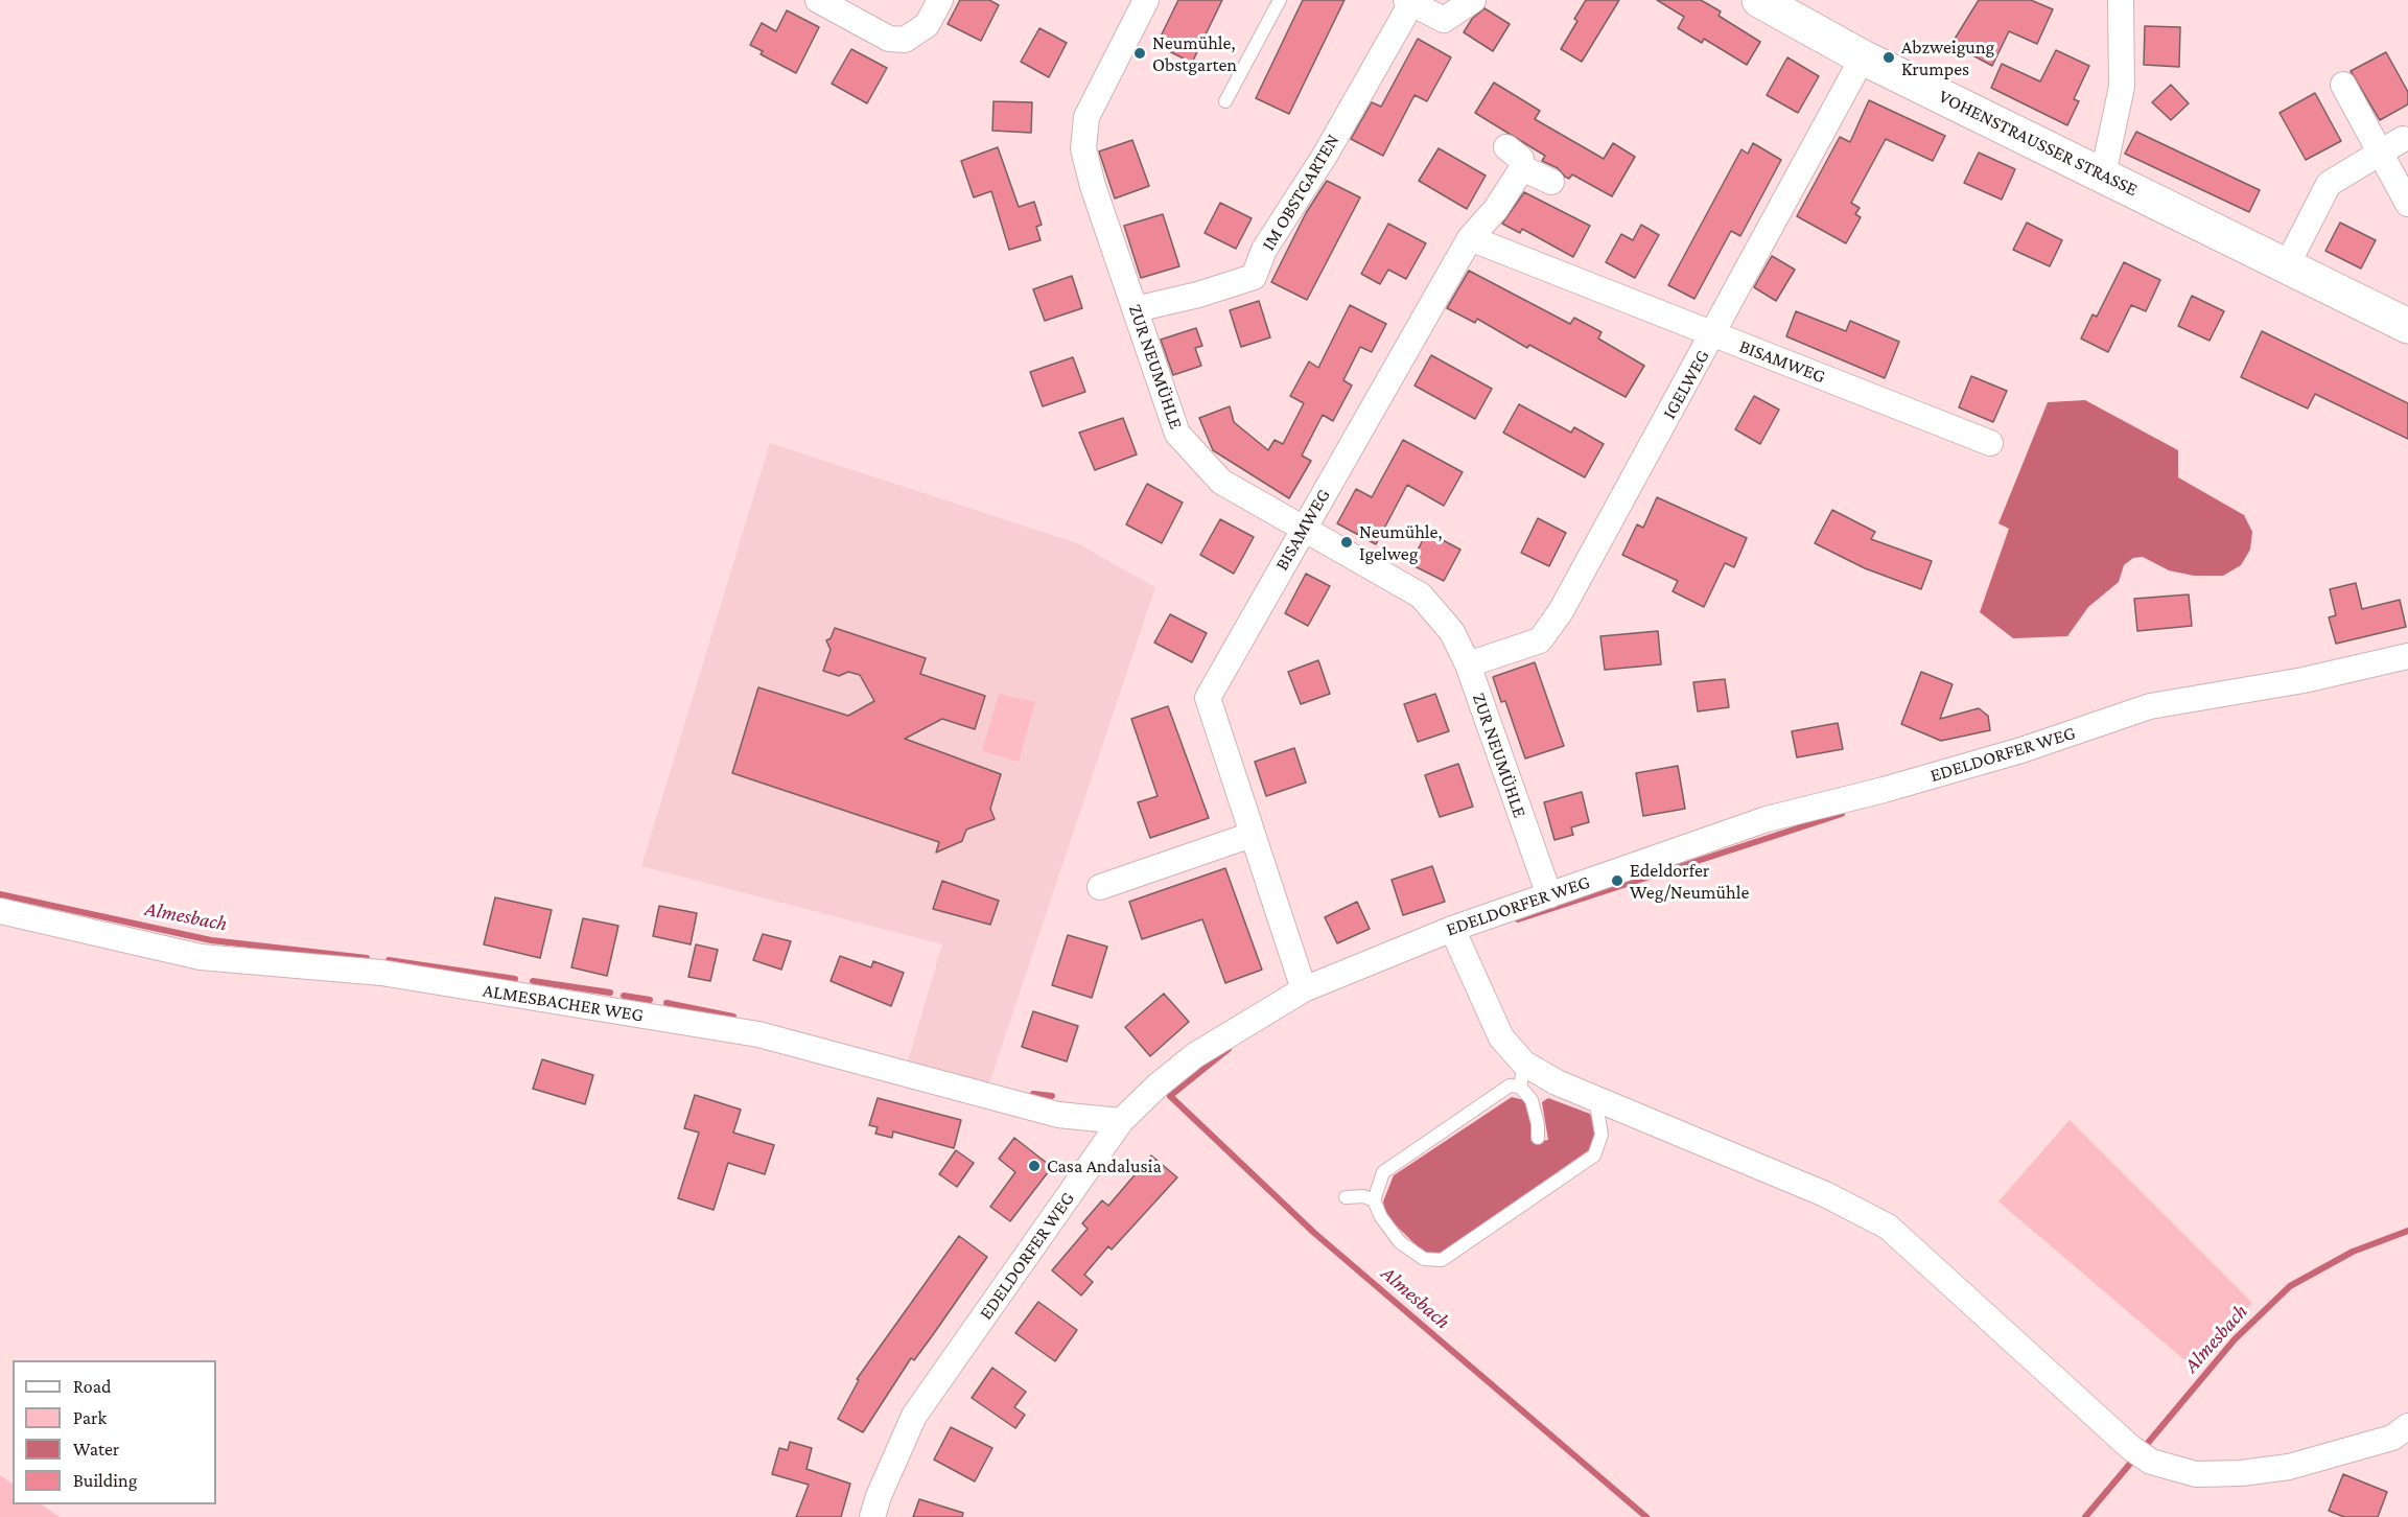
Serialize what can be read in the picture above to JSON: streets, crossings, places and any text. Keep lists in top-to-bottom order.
{
  "streets": {
    "main road": ["VOHENSTRAUSSER STRASSE"],
    "street": [
      "IM OBSTGARTEN",
      "BISAMWEG",
      "ZUR NEUMÜHLE",
      "IGELWEG",
      "EDELDORFER WEG",
      "ALMESBACHER WEG"
    ]
  },
  "crossings": [
    ["VOHENSTRAUSSER STRASSE", "IGELWEG"],
    ["IM OBSTGARTEN", "ZUR NEUMÜHLE"],
    ["BISAMWEG", "ZUR NEUMÜHLE"],
    ["BISAMWEG", "IGELWEG"],
    ["BISAMWEG", "EDELDORFER WEG"],
    ["ZUR NEUMÜHLE", "IGELWEG"],
    ["ZUR NEUMÜHLE", "EDELDORFER WEG"],
    ["EDELDORFER WEG", "ALMESBACHER WEG"]
  ],
  "water": ["Almesbach"],
  "places": [
    "Neumühle, Obstgarten",
    "Abzweigung Krumpes",
    "Neumühle, Igelweg",
    "Edeldorfer Weg/Neumühle",
    "Casa Andalusia"
  ],
  "legend": [
    "Road",
    "Park",
    "Water",
    "Building"
  ]
}
